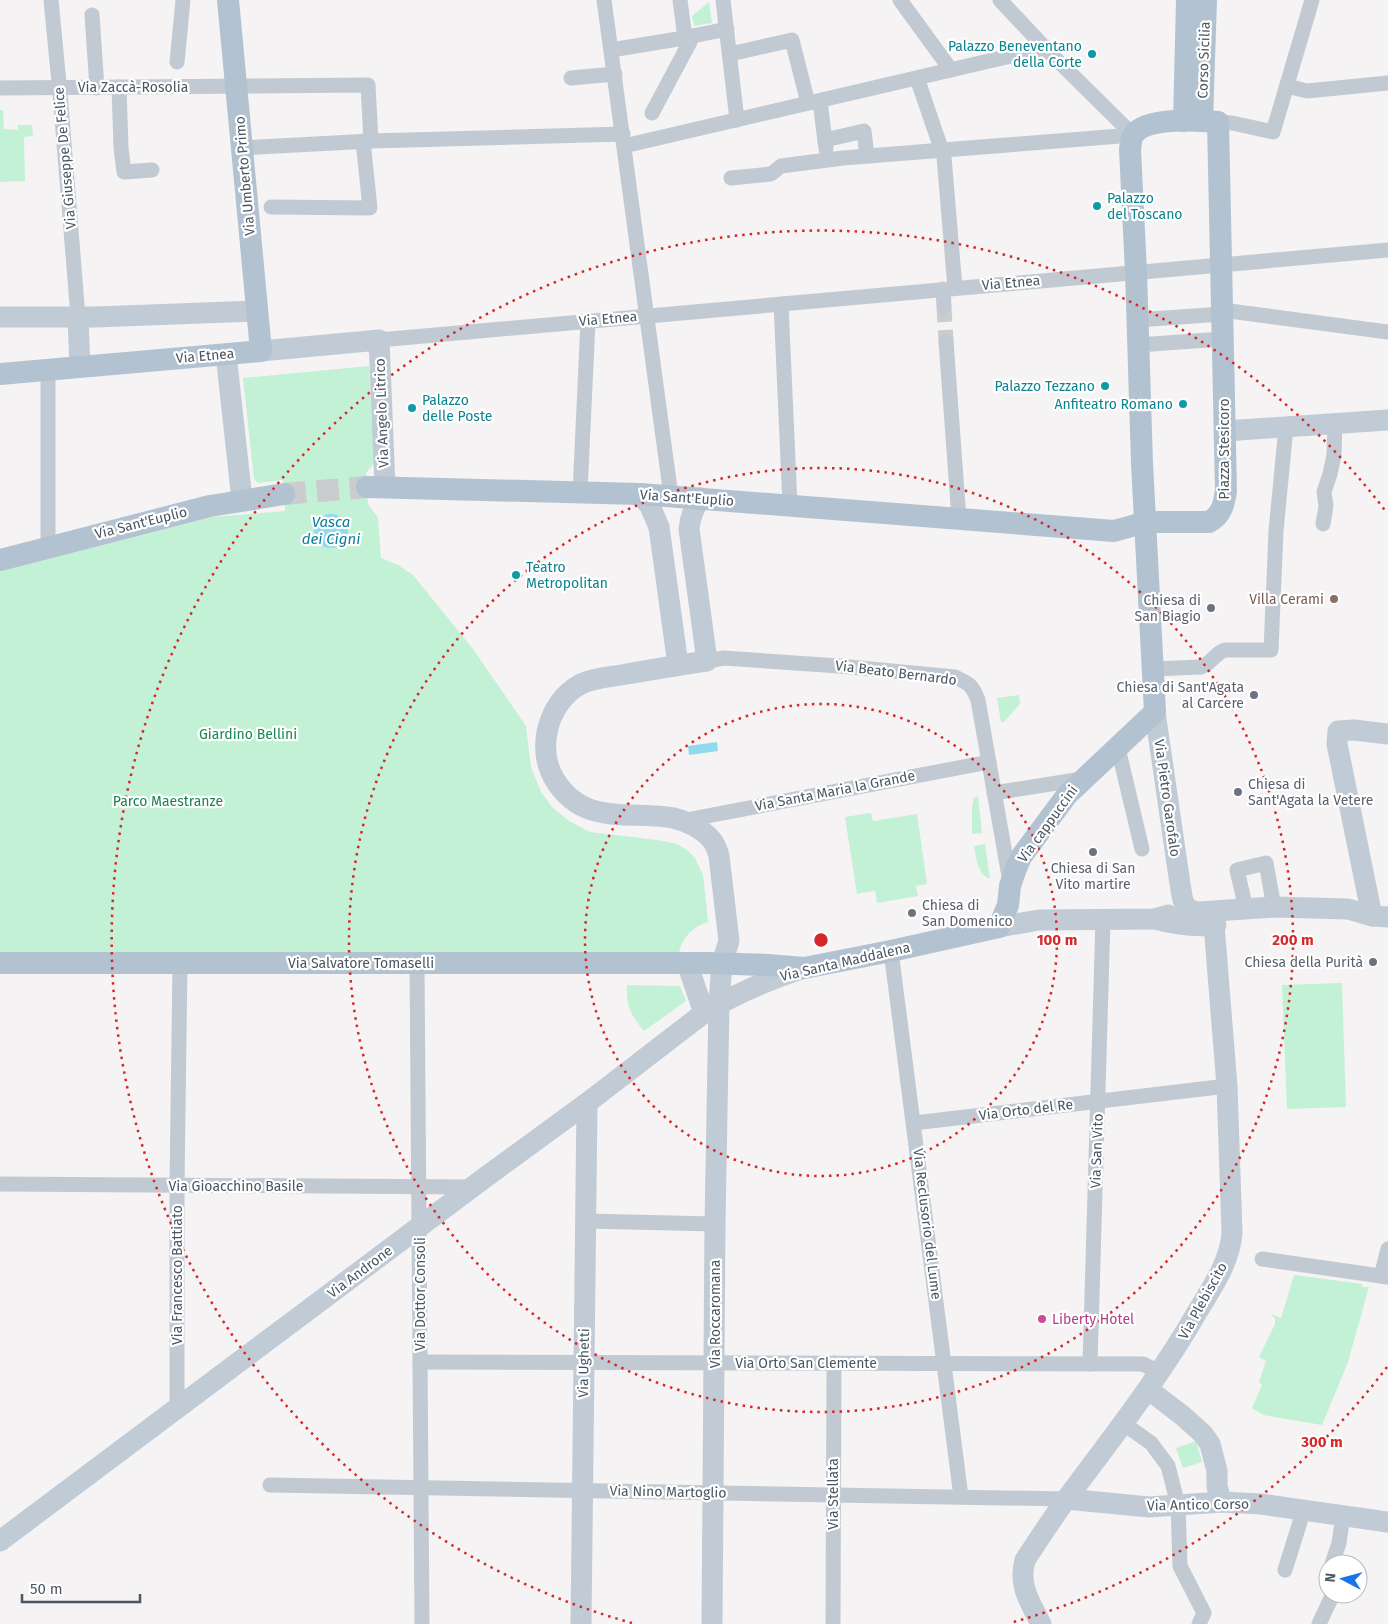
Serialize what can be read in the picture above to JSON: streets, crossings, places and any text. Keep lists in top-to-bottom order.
{
  "streets": {
    "main road": [
      "Corso Sicilia",
      "Via Umberto Primo",
      "Via Etnea",
      "Via Angelo Litrico",
      "Piazza Stesicoro",
      "Via Sant'Euplio",
      "Via Pietro Garofalo",
      "Via cappuccini",
      "Via Santa Maddalena",
      "Via Salvatore Tomaselli",
      "Via Androne",
      "Via Plebiscito",
      "Via Roccaromana",
      "Via Ughetti",
      "Via Antico Corso"
    ],
    "street": [
      "Via Zaccà-Rosolia",
      "Via Giuseppe De Felice",
      "Via Beato Bernardo",
      "Via Santa Maria la Grande",
      "Via Orto del Re",
      "Via San Vito",
      "Via Gioacchino Basile",
      "Via Reclusorio del Lume",
      "Via Francesco Battiato",
      "Via Dottor Consoli",
      "Via Orto San Clemente",
      "Via Nino Martoglio",
      "Via Stellata"
    ]
  },
  "crossings": [
    ["Corso Sicilia", "Piazza Stesicoro"],
    ["Via Zaccà-Rosolia", "Via Giuseppe De Felice"],
    ["Via Zaccà-Rosolia", "Via Umberto Primo"],
    ["Via Umberto Primo", "Via Etnea"],
    ["Via Etnea", "Via Angelo Litrico"],
    ["Via Etnea", "Piazza Stesicoro"],
    ["Via Angelo Litrico", "Via Sant'Euplio"],
    ["Piazza Stesicoro", "Via Sant'Euplio"],
    ["Via Beato Bernardo", "Via Santa Maria la Grande"],
    ["Via Beato Bernardo", "Via cappuccini"],
    ["Via Santa Maria la Grande", "Via Roccaromana"],
    ["Via Pietro Garofalo", "Via cappuccini"],
    ["Via cappuccini", "Via Santa Maddalena"],
    ["Via Santa Maddalena", "Via Salvatore Tomaselli"],
    ["Via Santa Maddalena", "Via Reclusorio del Lume"],
    ["Via Santa Maddalena", "Via Androne"],
    ["Via Santa Maddalena", "Via Roccaromana"],
    ["Via Salvatore Tomaselli", "Via Francesco Battiato"],
    ["Via Salvatore Tomaselli", "Via Dottor Consoli"],
    ["Via Salvatore Tomaselli", "Via Roccaromana"],
    ["Via Orto del Re", "Via San Vito"],
    ["Via Orto del Re", "Via Reclusorio del Lume"],
    ["Via Orto del Re", "Via Plebiscito"],
    ["Via San Vito", "Via Orto San Clemente"],
    ["Via Gioacchino Basile", "Via Androne"],
    ["Via Gioacchino Basile", "Via Francesco Battiato"],
    ["Via Gioacchino Basile", "Via Dottor Consoli"],
    ["Via Reclusorio del Lume", "Via Orto San Clemente"],
    ["Via Reclusorio del Lume", "Via Nino Martoglio"],
    ["Via Androne", "Via Francesco Battiato"],
    ["Via Androne", "Via Dottor Consoli"],
    ["Via Androne", "Via Roccaromana"],
    ["Via Androne", "Via Ughetti"],
    ["Via Dottor Consoli", "Via Orto San Clemente"],
    ["Via Dottor Consoli", "Via Nino Martoglio"],
    ["Via Plebiscito", "Via Orto San Clemente"],
    ["Via Plebiscito", "Via Nino Martoglio"],
    ["Via Plebiscito", "Via Antico Corso"],
    ["Via Roccaromana", "Via Orto San Clemente"],
    ["Via Roccaromana", "Via Nino Martoglio"],
    ["Via Ughetti", "Via Orto San Clemente"],
    ["Via Ughetti", "Via Nino Martoglio"],
    ["Via Orto San Clemente", "Via Stellata"],
    ["Via Nino Martoglio", "Via Stellata"],
    ["Via Nino Martoglio", "Via Antico Corso"]
  ],
  "water": ["Vasca dei Cigni"],
  "parks": ["Giardino Bellini", "Parco Maestranze"],
  "places": [
    "Palazzo Beneventano della Corte",
    "Palazzo del Toscano",
    "Palazzo Tezzano",
    "Anfiteatro Romano",
    "Palazzo delle Poste",
    "Teatro Metropolitan",
    "Villa Cerami",
    "Chiesa di San Biagio",
    "Chiesa di Sant'Agata al Carcere",
    "Chiesa di Sant'Agata la Vetere",
    "Chiesa di San Vito martire",
    "Chiesa di San Domenico",
    "Chiesa della Purità",
    "Liberty Hotel"
  ],
  "scale_bar": "50 m",
  "north": "left",
  "rings": ["100 m", "200 m", "300 m"]
}
